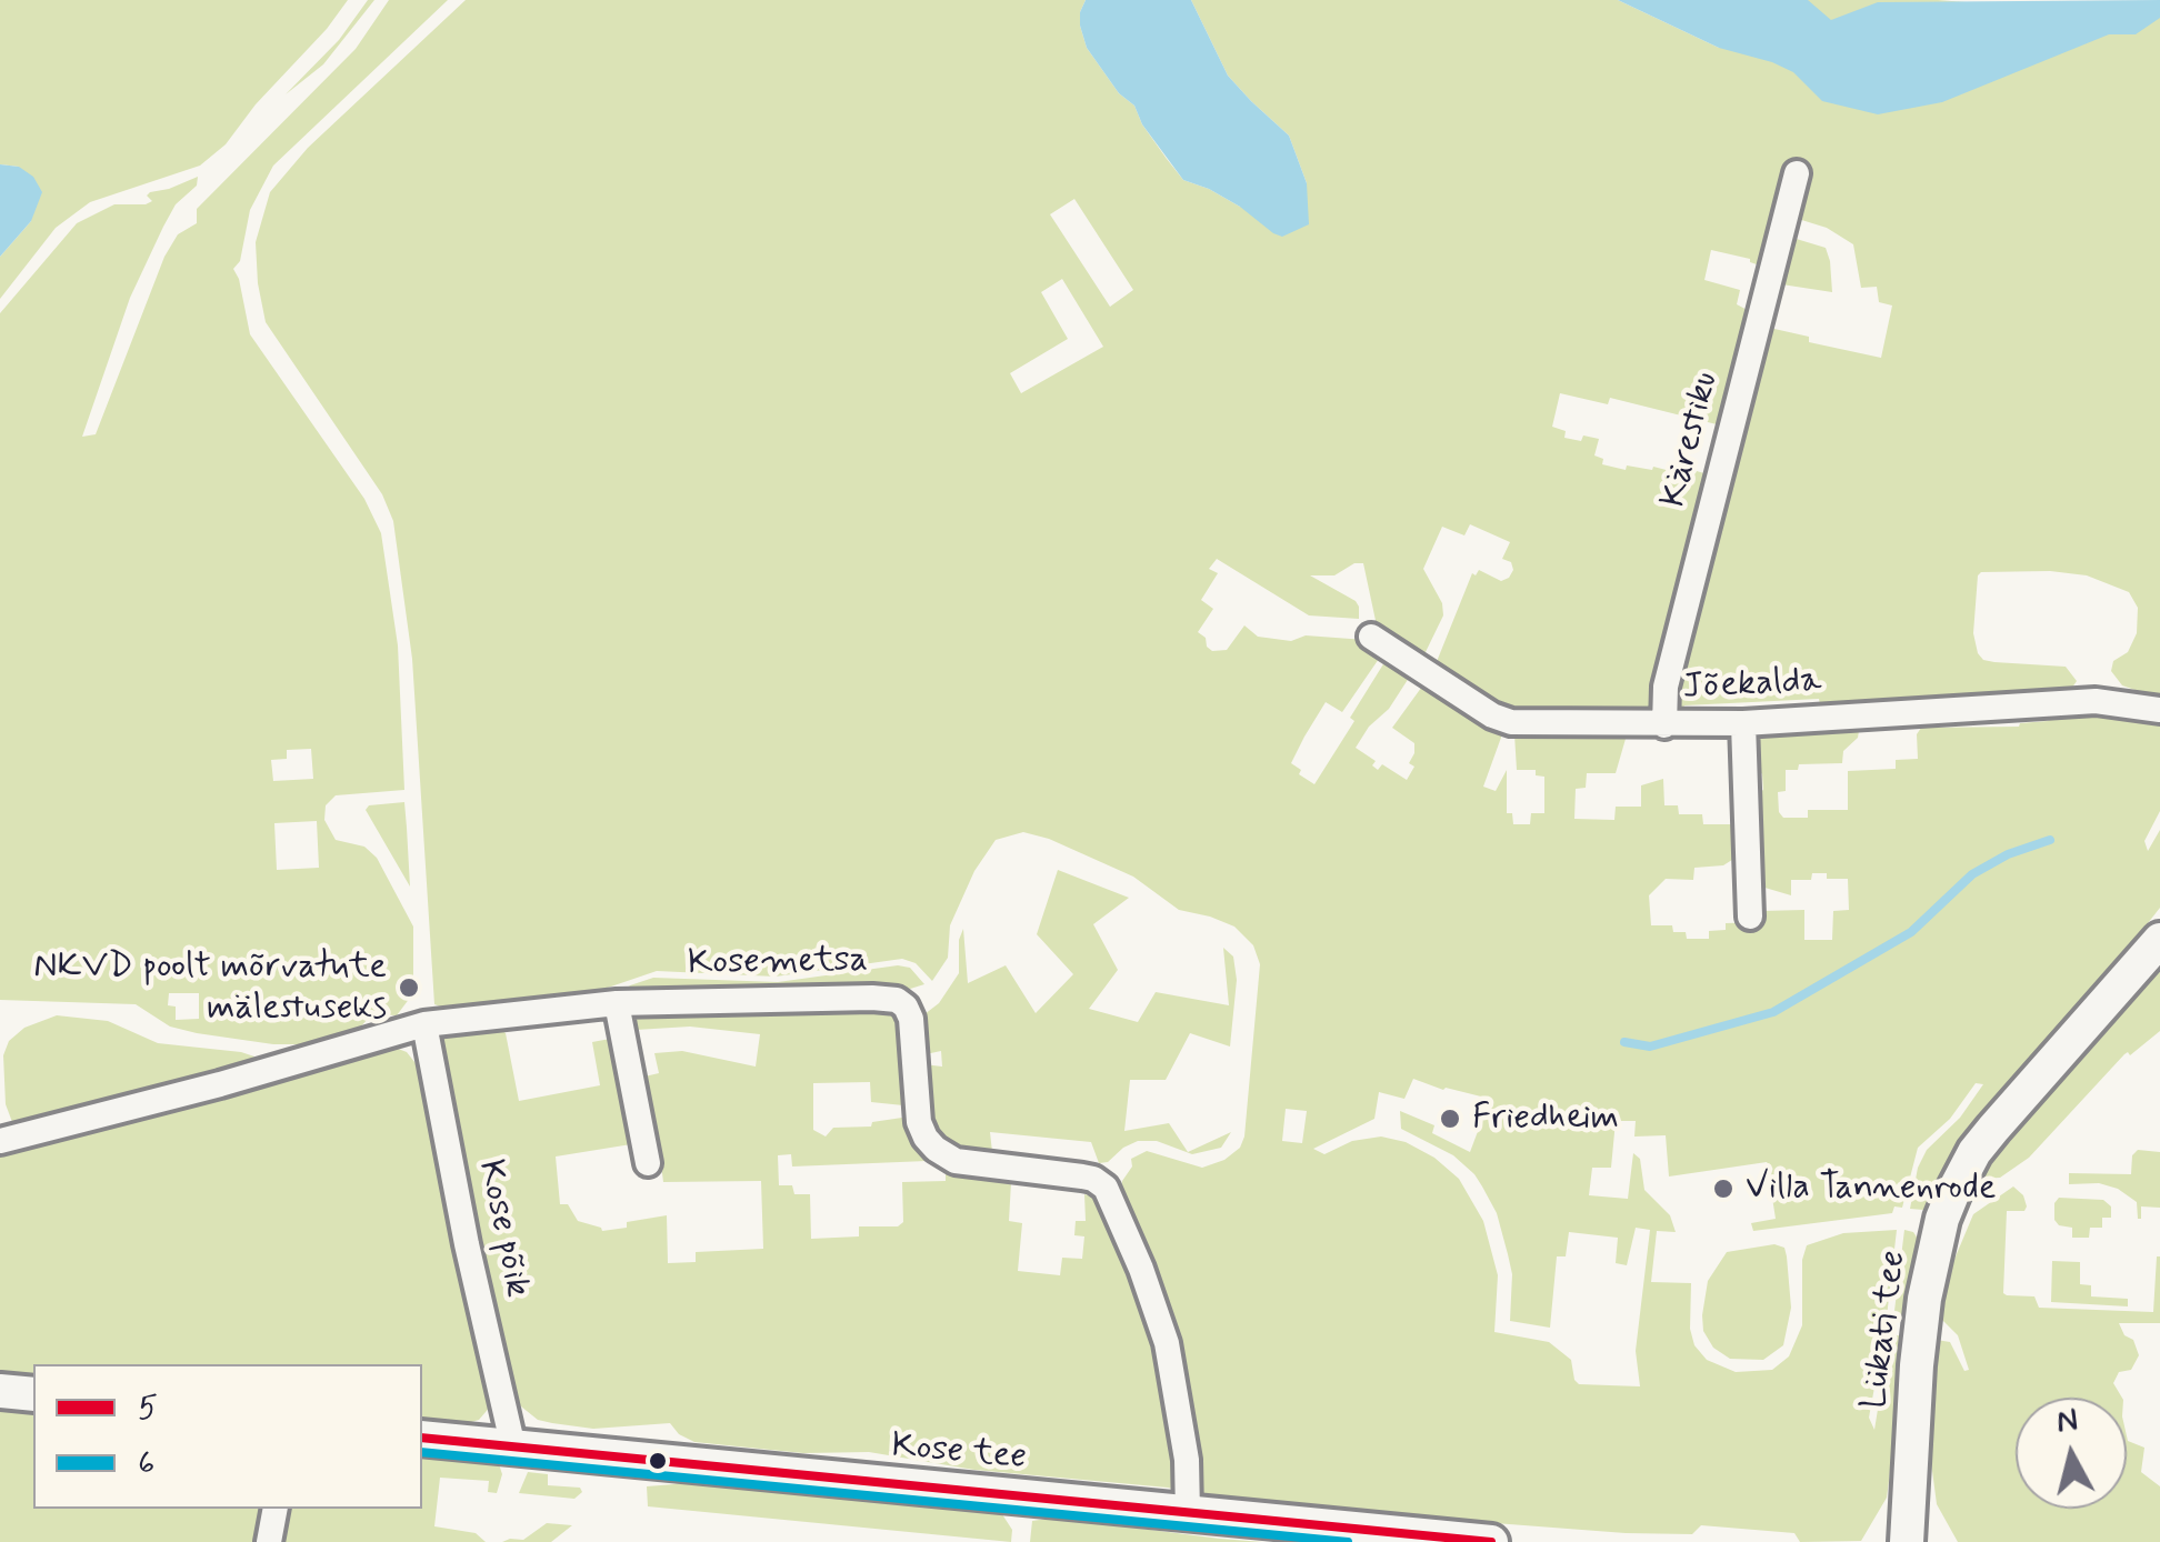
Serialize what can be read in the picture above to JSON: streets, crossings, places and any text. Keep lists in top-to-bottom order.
{
  "streets": {
    "main road": ["Lükati tee", "Kose tee"],
    "street": [
      "Kärestiku",
      "Jõekalda",
      "Kosemetsa",
      "Kose põik"
    ]
  },
  "crossings": [
    ["Kärestiku", "Jõekalda"],
    ["Kosemetsa", "Kose põik"],
    ["Kosemetsa", "Kose tee"],
    ["Kose põik", "Kose tee"]
  ],
  "places": ["NKVD poolt mõrvatute mälestuseks", "Friedheim", "Villa Tannenrode"],
  "lines": ["transit line 5", "transit line 6"],
  "legend": ["5", "6"],
  "north": "top"
}
